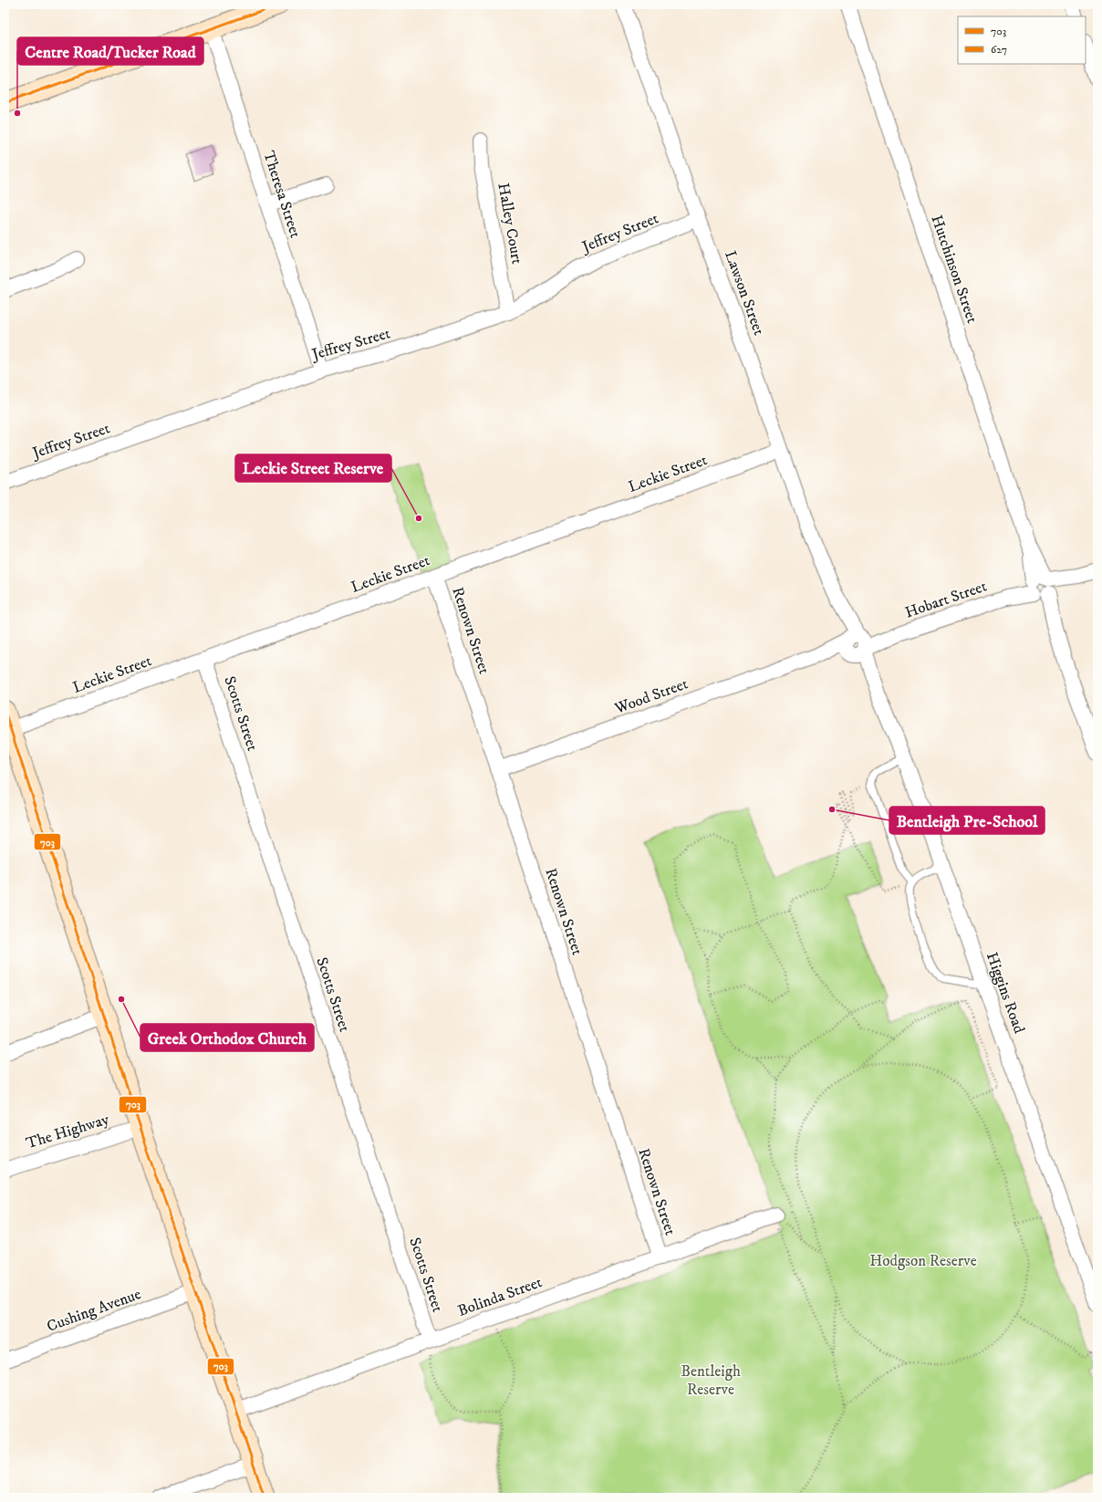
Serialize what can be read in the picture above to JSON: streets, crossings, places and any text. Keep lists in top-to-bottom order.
{
  "streets": {
    "street": [
      "Theresa Street",
      "Halley Court",
      "Jeffrey Street",
      "Hutchinson Street",
      "Lawson Street",
      "Leckie Street",
      "Hobart Street",
      "Renown Street",
      "Wood Street",
      "Scotts Street",
      "Higgins Road",
      "The Highway",
      "Bolinda Street",
      "Cushing Avenue"
    ]
  },
  "crossings": [
    ["Theresa Street", "Jeffrey Street"],
    ["Halley Court", "Jeffrey Street"],
    ["Jeffrey Street", "Lawson Street"],
    ["Hutchinson Street", "Hobart Street"],
    ["Lawson Street", "Leckie Street"],
    ["Lawson Street", "Hobart Street"],
    ["Lawson Street", "Wood Street"],
    ["Lawson Street", "Higgins Road"],
    ["Leckie Street", "Renown Street"],
    ["Leckie Street", "Scotts Street"],
    ["Hobart Street", "Wood Street"],
    ["Hobart Street", "Higgins Road"],
    ["Renown Street", "Wood Street"],
    ["Renown Street", "Bolinda Street"],
    ["Wood Street", "Higgins Road"],
    ["Scotts Street", "Bolinda Street"]
  ],
  "parks": ["Hodgson Reserve", "Bentleigh Reserve"],
  "places": [
    "Centre Road/Tucker Road",
    "Leckie Street Reserve",
    "Bentleigh Pre-School",
    "Greek Orthodox Church"
  ],
  "lines": ["transit line 627", "transit line 703"],
  "legend": ["703", "627"]
}
